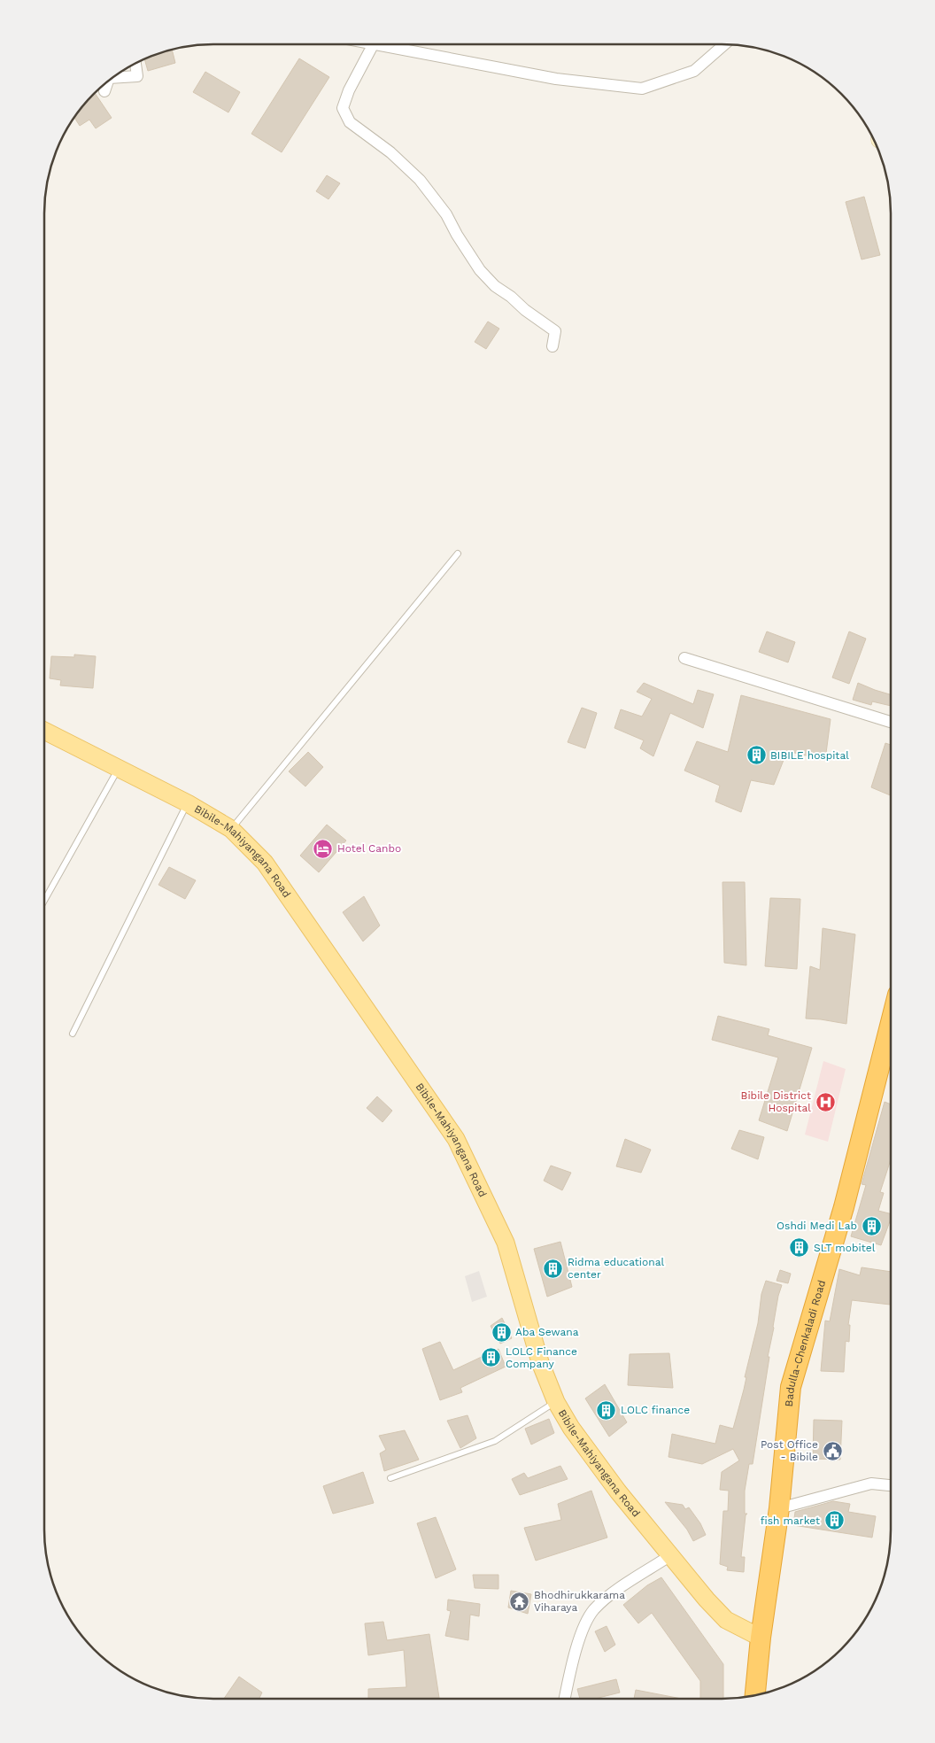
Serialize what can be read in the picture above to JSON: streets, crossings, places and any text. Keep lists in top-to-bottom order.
{
  "streets": {
    "highway": ["Badulla-Chenkaladi Road"],
    "main road": ["Bibile-Mahiyangana Road"]
  },
  "crossings": [
    ["Bibile-Mahiyangana Road", "Badulla-Chenkaladi Road"]
  ],
  "places": {
    "building": [
      "BIBILE hospital",
      "Oshdi Medi Lab",
      "SLT mobitel",
      "Ridma educational center",
      "Aba Sewana",
      "LOLC Finance Company",
      "LOLC finance",
      "fish market"
    ],
    "hotel": ["Hotel Canbo"],
    "hospital": ["Bibile District Hospital"],
    "public building": ["Post Office - Bibile"],
    "temple": ["Bhodhirukkarama Viharaya"]
  }
}
